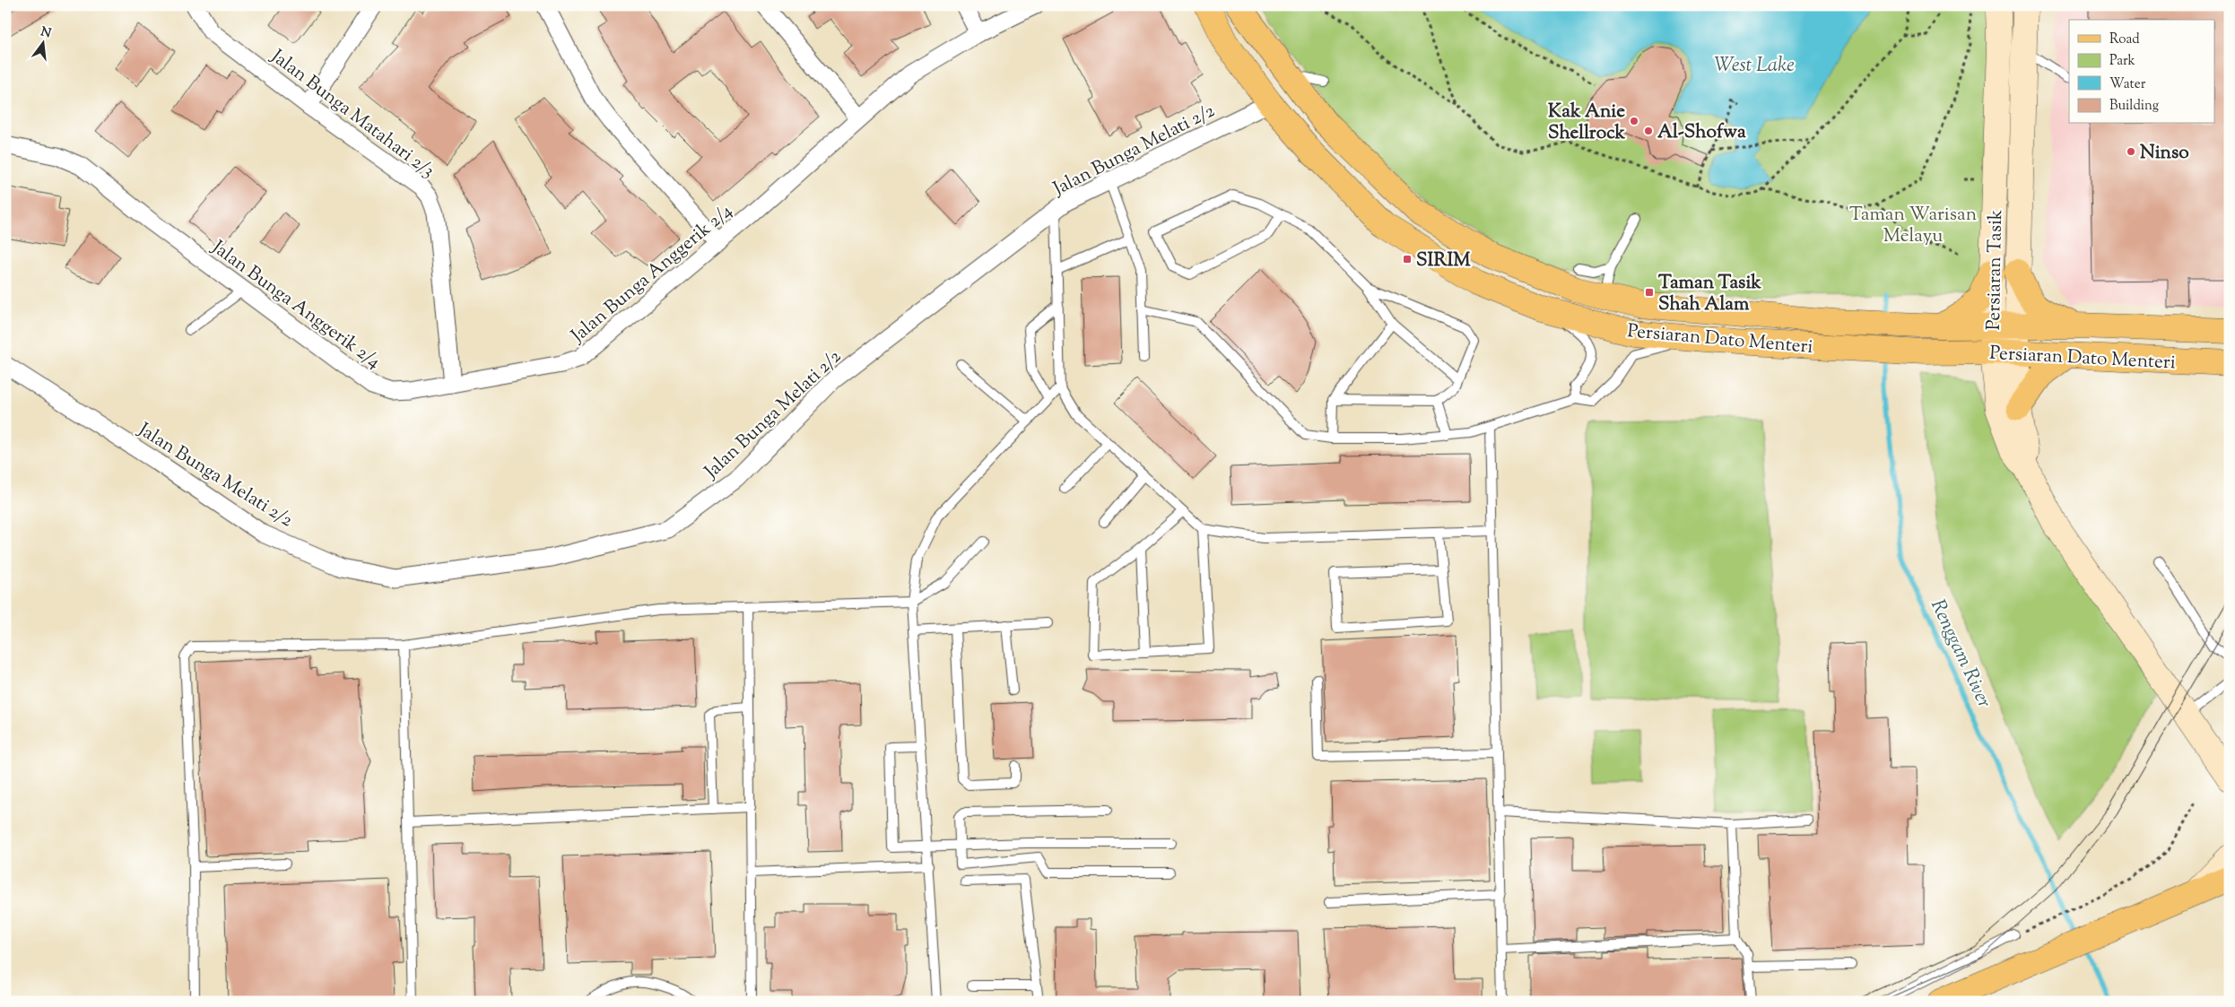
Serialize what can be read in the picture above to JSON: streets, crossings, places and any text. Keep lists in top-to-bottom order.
{
  "streets": {
    "main road": ["Persiaran Tasik", "Persiaran Dato Menteri"],
    "street": ["Jalan Bunga Matahari 2/3", "Jalan Bunga Melati 2/2", "Jalan Bunga Anggerik 2/4"]
  },
  "crossings": [
    ["Jalan Bunga Matahari 2/3", "Jalan Bunga Anggerik 2/4"],
    ["Jalan Bunga Melati 2/2", "Persiaran Dato Menteri"],
    ["Persiaran Tasik", "Persiaran Dato Menteri"]
  ],
  "water": ["West Lake", "Renggam River"],
  "parks": ["Taman Warisan Melayu"],
  "places": {
    "other": ["Kak Anie Shellrock", "Al-Shofwa", "Ninso"],
    "transit": ["SIRIM", "Taman Tasik Shah Alam"]
  },
  "legend": [
    "Road",
    "Park",
    "Water",
    "Building"
  ],
  "north": "top"
}
